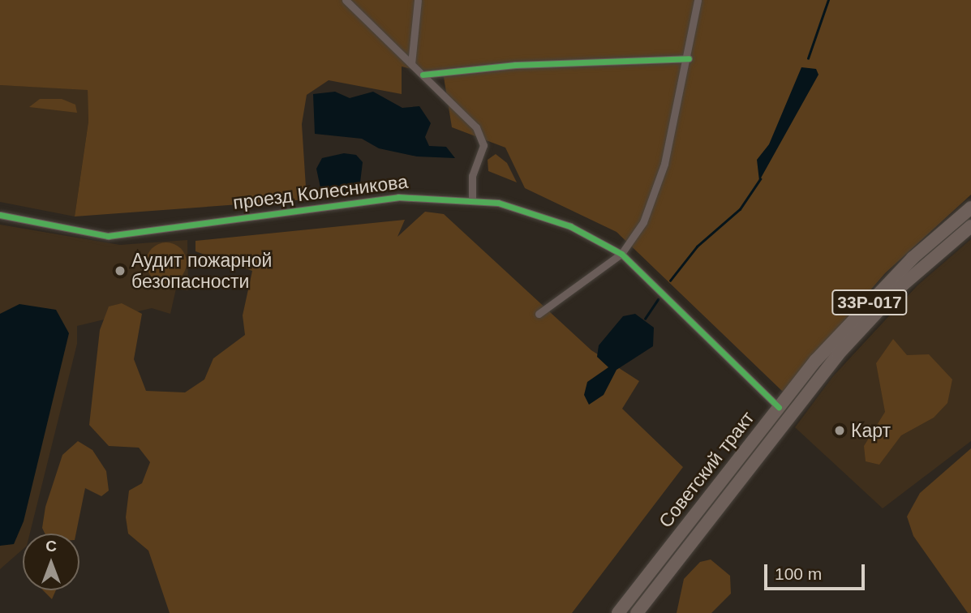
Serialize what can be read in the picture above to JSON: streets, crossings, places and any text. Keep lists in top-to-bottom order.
{
  "streets": {
    "highway": ["33Р-017", "Советский тракт"],
    "street": ["проезд Колесникова"]
  },
  "crossings": [
    ["проезд Колесникова", "Советский тракт"]
  ],
  "places": ["Аудит пожарной безопасности", "Карт"],
  "scale_bar": "100 m",
  "north": "top"
}
